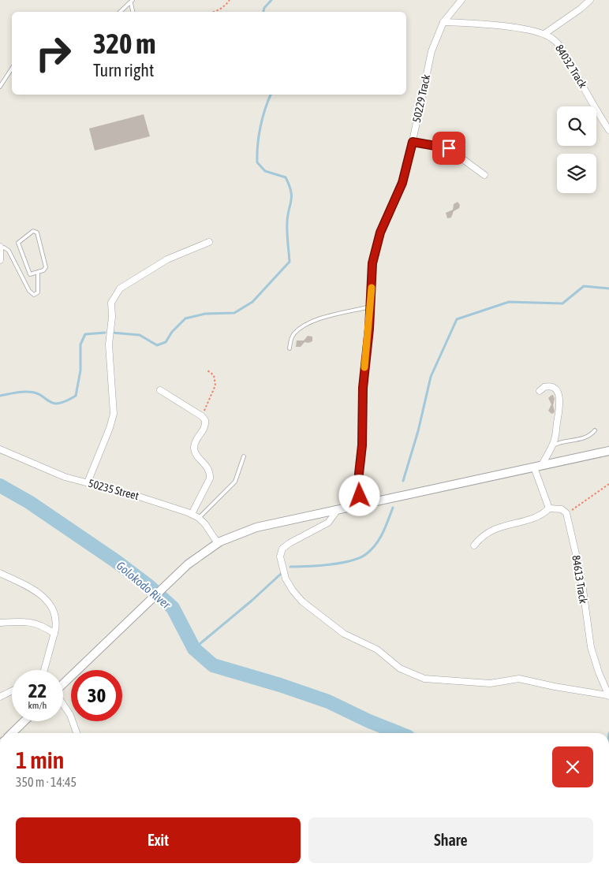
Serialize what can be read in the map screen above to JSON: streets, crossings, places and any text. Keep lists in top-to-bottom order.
{
  "streets": {
    "street": [
      "84032 Track",
      "50229 Track",
      "50235 Street",
      "84613 Track"
    ]
  },
  "crossings": [
    ["84032 Track", "50229 Track"]
  ],
  "water": ["Golokodo River"],
  "page": {
    "turn": ["320 m", "Turn right"],
    "speed": "22 km/h",
    "limit": "30",
    "heading": ["1 min", "350 m · 14:45"],
    "buttons": ["Exit", "Share"]
  }
}
